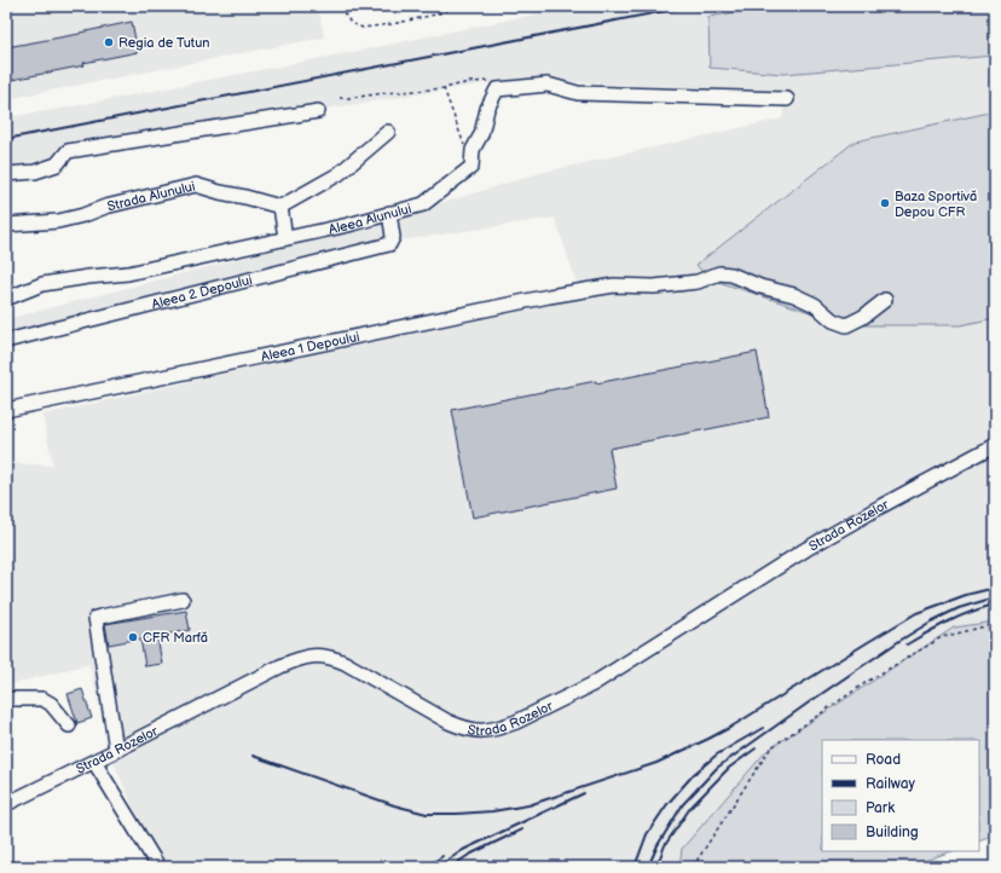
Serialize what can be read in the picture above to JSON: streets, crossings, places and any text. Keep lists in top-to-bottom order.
{
  "streets": {
    "street": [
      "Strada Alunului",
      "Aleea Alunului",
      "Aleea 2 Depoului",
      "Aleea 1 Depoului",
      "Strada Rozelor"
    ]
  },
  "crossings": [
    ["Aleea Alunului", "Aleea 2 Depoului"]
  ],
  "places": ["Regia de Tutun", "Baza Sportivă Depou CFR", "CFR Marfă"],
  "legend": [
    "Road",
    "Railway",
    "Park",
    "Building"
  ]
}
